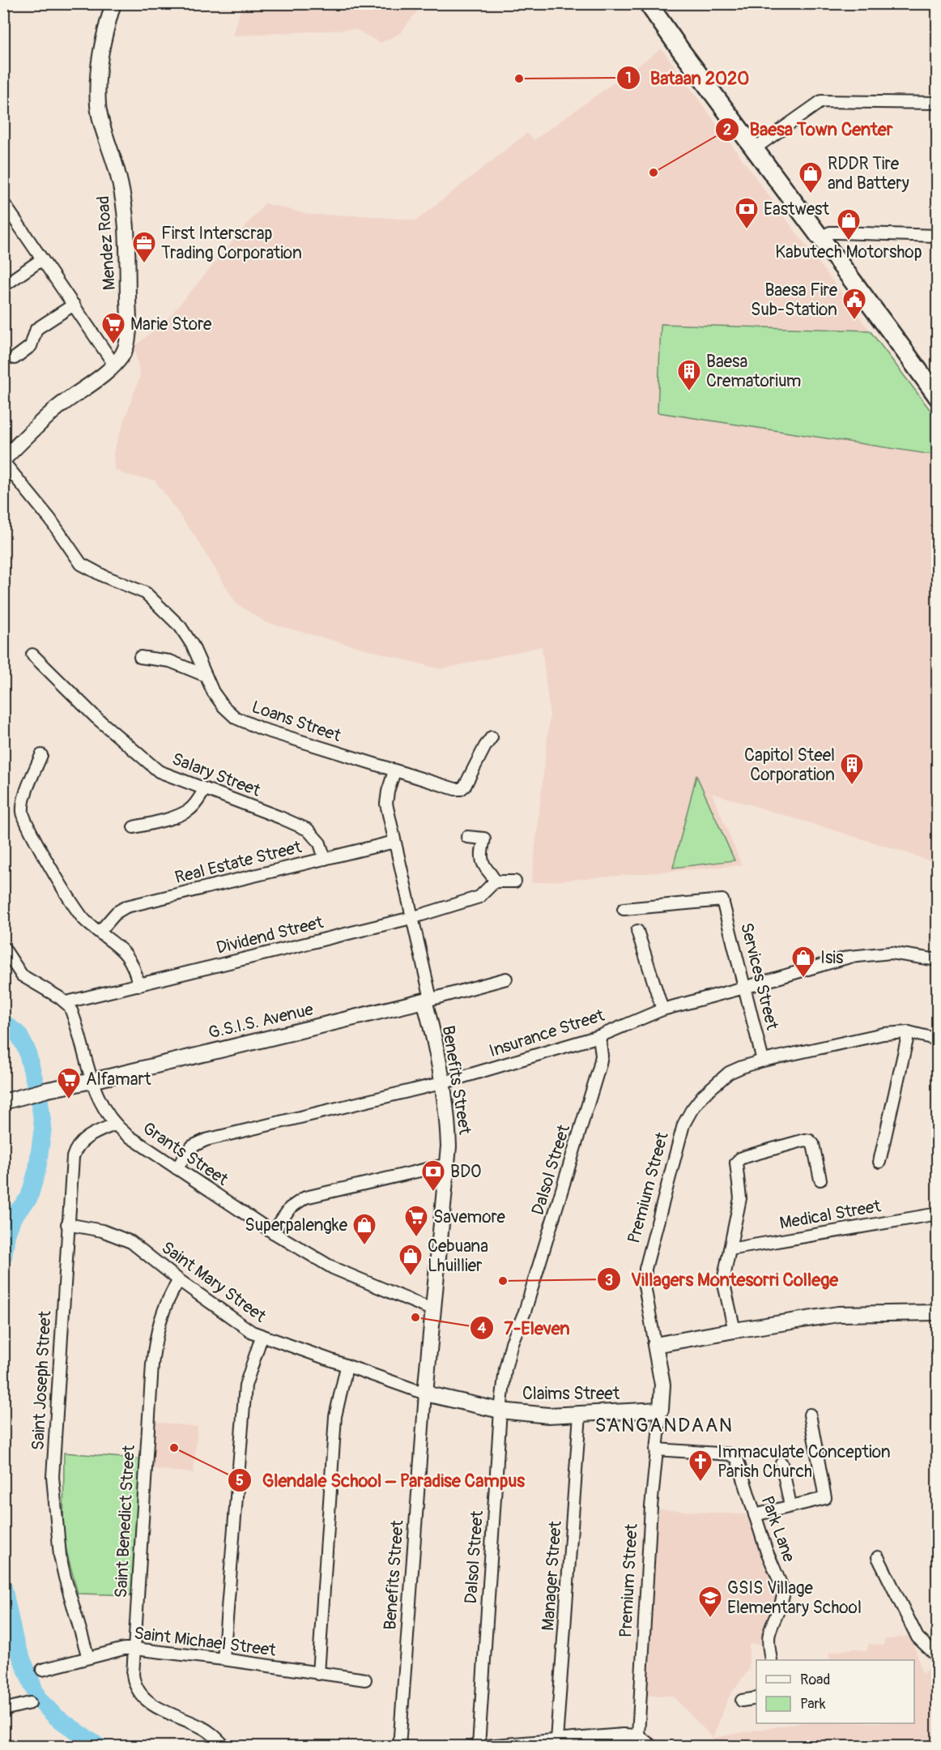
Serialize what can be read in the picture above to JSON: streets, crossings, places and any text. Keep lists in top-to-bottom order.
{
  "streets": {
    "street": [
      "Mendez Road",
      "Loans Street",
      "Salary Street",
      "Real Estate Street",
      "Dividend Street",
      "Services Street",
      "G.S.I.S. Avenue",
      "Insurance Street",
      "Benefits Street",
      "Grants Street",
      "Dalsol Street",
      "Premium Street",
      "Medical Street",
      "Saint Mary Street",
      "Saint Joseph Street",
      "Claims Street",
      "Saint Benedict Street",
      "Park Lane",
      "Manager Street",
      "Saint Michael Street"
    ]
  },
  "crossings": [
    ["Mendez Road", "Loans Street"],
    ["Loans Street", "Benefits Street"],
    ["Salary Street", "Real Estate Street"],
    ["Real Estate Street", "Benefits Street"],
    ["Dividend Street", "Benefits Street"],
    ["Dividend Street", "Grants Street"],
    ["Services Street", "Insurance Street"],
    ["Services Street", "Premium Street"],
    ["G.S.I.S. Avenue", "Benefits Street"],
    ["G.S.I.S. Avenue", "Grants Street"],
    ["Insurance Street", "Benefits Street"],
    ["Insurance Street", "Grants Street"],
    ["Insurance Street", "Dalsol Street"],
    ["Benefits Street", "Grants Street"],
    ["Benefits Street", "Saint Mary Street"],
    ["Benefits Street", "Claims Street"],
    ["Grants Street", "Saint Joseph Street"],
    ["Dalsol Street", "Claims Street"],
    ["Premium Street", "Claims Street"],
    ["Premium Street", "Park Lane"],
    ["Saint Mary Street", "Saint Joseph Street"],
    ["Saint Mary Street", "Claims Street"],
    ["Saint Mary Street", "Saint Benedict Street"],
    ["Saint Joseph Street", "Saint Michael Street"],
    ["Claims Street", "Manager Street"],
    ["Saint Benedict Street", "Saint Michael Street"]
  ],
  "districts": ["SANGANDAAN"],
  "places": {
    "other": [
      "Bataan 2020",
      "Baesa Town Center",
      "Villagers Montesorri College",
      "7-Eleven",
      "Glendale School – Paradise Campus"
    ],
    "shop": [
      "RDDR Tire and Battery",
      "Kabutech Motorshop",
      "Isis",
      "Superpalengke",
      "Cebuana Lhuillier"
    ],
    "bank": ["Eastwest", "BDO"],
    "office": ["First Interscrap Trading Corporation"],
    "public building": ["Baesa Fire Sub-Station"],
    "supermarket": ["Marie Store", "Alfamart", "Savemore"],
    "building": ["Baesa Crematorium", "Capitol Steel Corporation"],
    "church": ["Immaculate Conception Parish Church"],
    "school or university": ["GSIS Village Elementary School"]
  },
  "legend": ["Road", "Park"]
}
